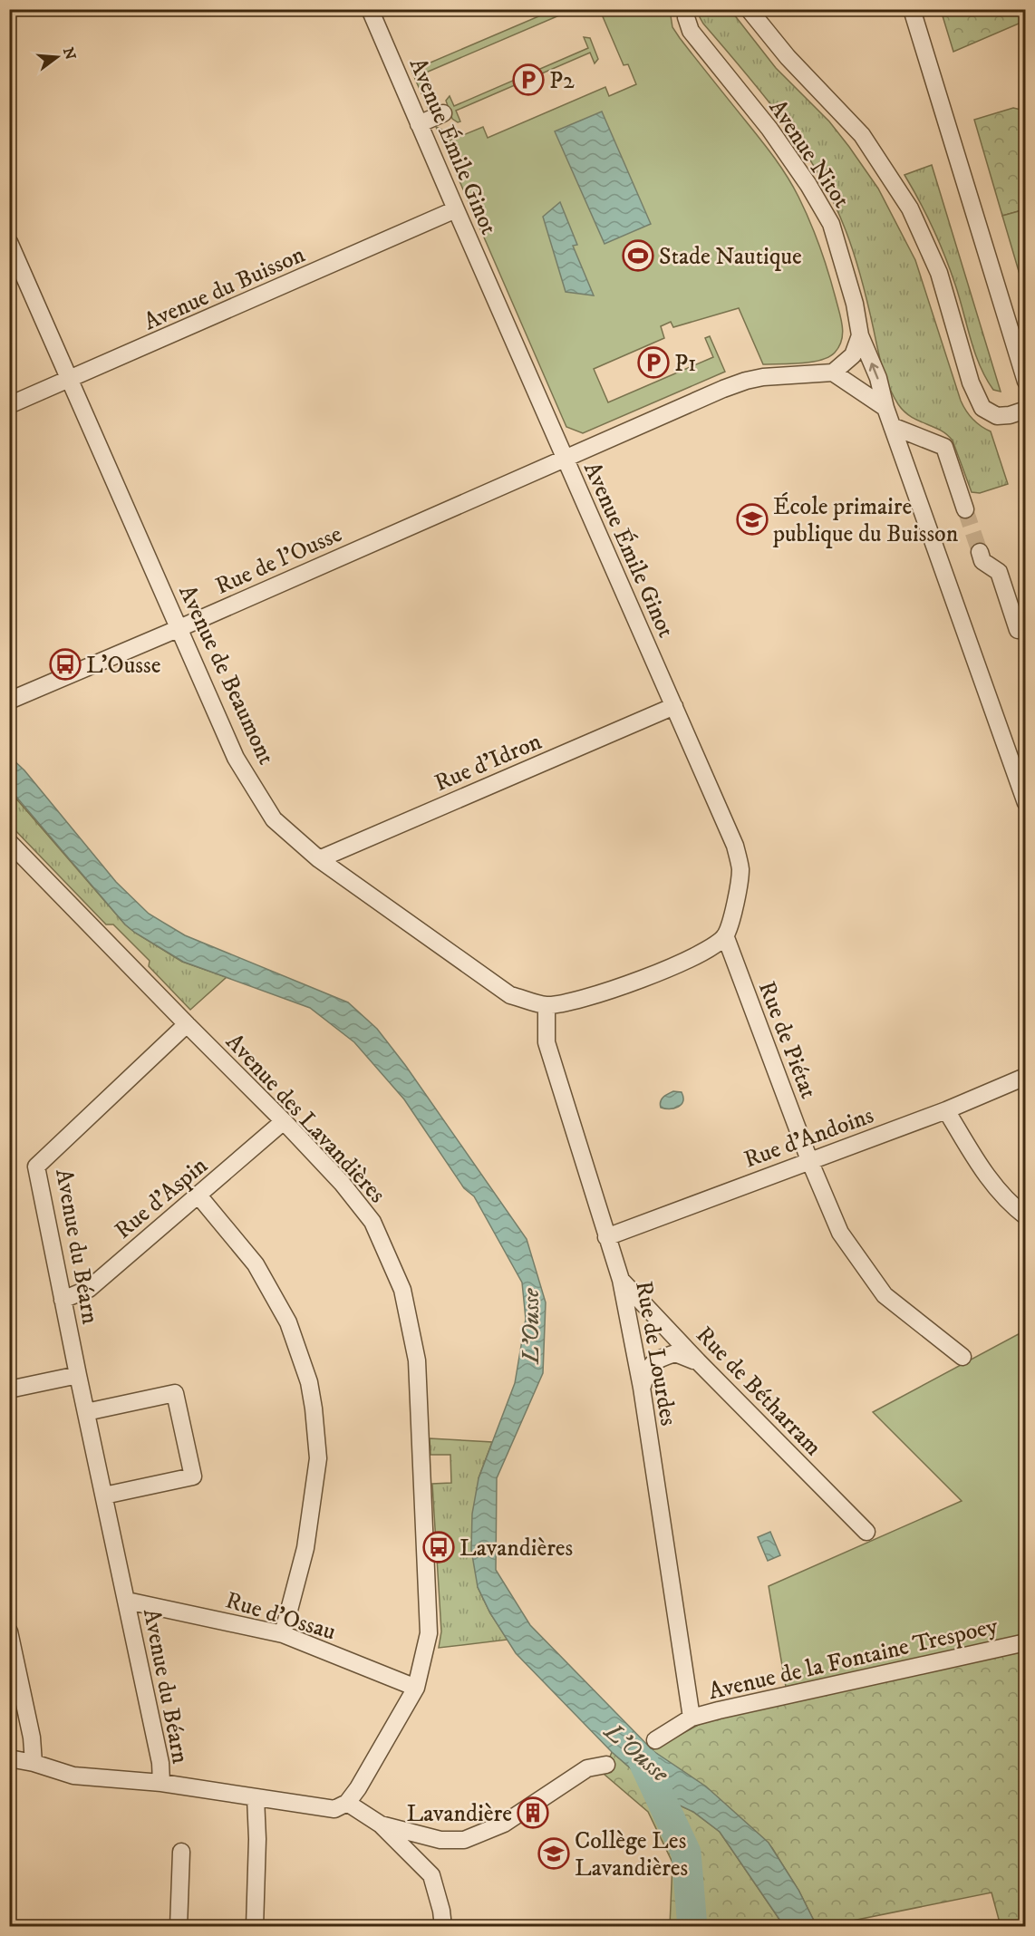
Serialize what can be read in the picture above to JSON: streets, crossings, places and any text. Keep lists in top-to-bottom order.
{
  "streets": {
    "street": [
      "Avenue Émile Ginot",
      "Avenue Nitot",
      "Avenue du Buisson",
      "Rue de l'Ousse",
      "Avenue de Beaumont",
      "Rue d'Idron",
      "Rue de Piétat",
      "Avenue des Lavandières",
      "Rue d'Andoins",
      "Rue d'Aspin",
      "Avenue du Béarn",
      "Rue de Lourdes",
      "Rue de Bétharram",
      "Rue d'Ossau",
      "Avenue de la Fontaine Trespoey"
    ]
  },
  "crossings": [
    ["Avenue Émile Ginot", "Avenue du Buisson"],
    ["Avenue Émile Ginot", "Rue de l'Ousse"],
    ["Avenue Émile Ginot", "Rue d'Idron"],
    ["Avenue Émile Ginot", "Rue de Piétat"],
    ["Avenue du Buisson", "Avenue de Beaumont"],
    ["Rue de l'Ousse", "Avenue de Beaumont"],
    ["Avenue de Beaumont", "Rue d'Idron"],
    ["Avenue de Beaumont", "Rue de Lourdes"],
    ["Rue de Piétat", "Rue d'Andoins"],
    ["Avenue des Lavandières", "Rue d'Aspin"],
    ["Avenue des Lavandières", "Avenue du Béarn"],
    ["Avenue des Lavandières", "Rue d'Ossau"],
    ["Rue d'Andoins", "Rue de Lourdes"],
    ["Rue d'Aspin", "Avenue du Béarn"],
    ["Avenue du Béarn", "Rue d'Ossau"],
    ["Rue de Lourdes", "Rue de Bétharram"],
    ["Rue de Lourdes", "Avenue de la Fontaine Trespoey"]
  ],
  "water": ["L'Ousse"],
  "places": {
    "parking": ["P2", "P1"],
    "sports": ["Stade Nautique"],
    "school or university": ["École primaire publique du Buisson", "Collège Les Lavandières"],
    "bus stop": ["L'Ousse", "Lavandières"],
    "building": ["Lavandière"]
  },
  "north": "right"
}
